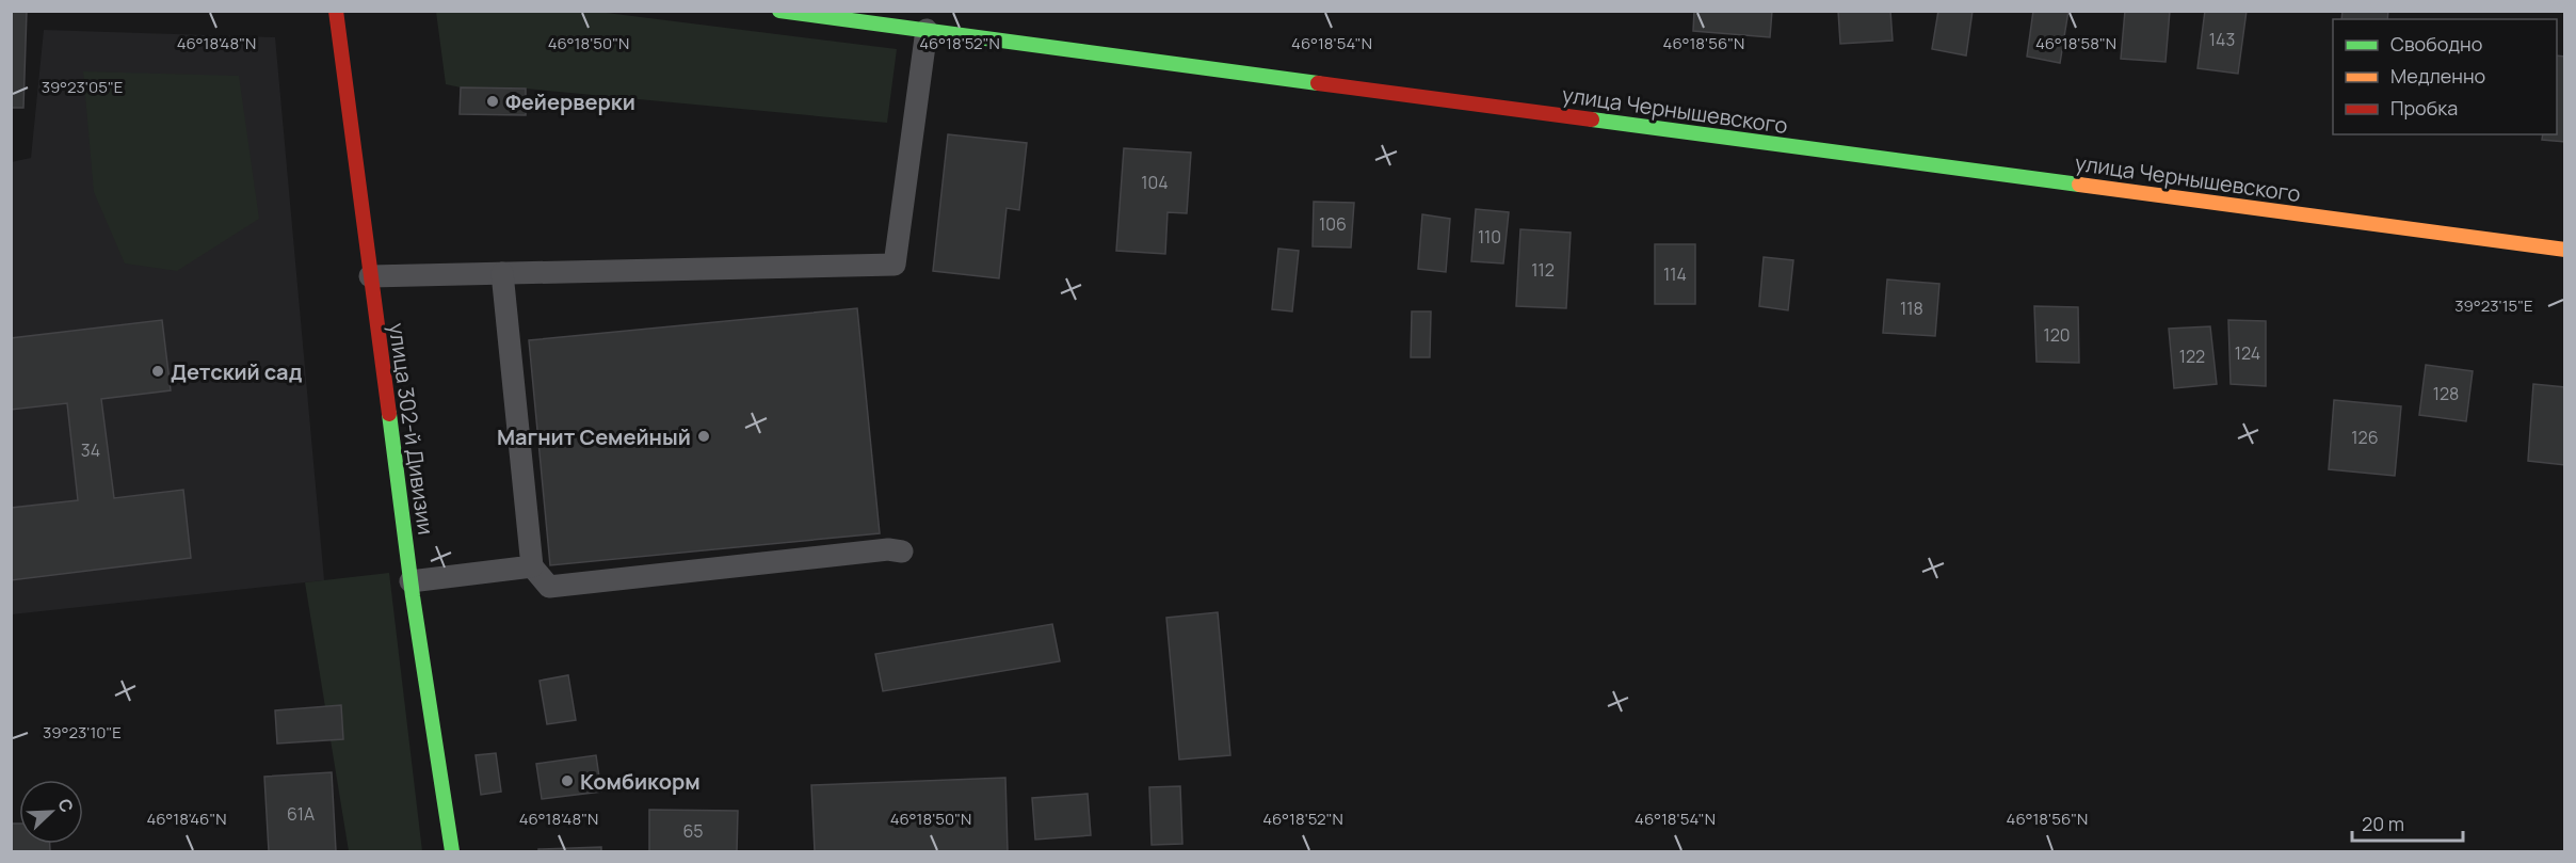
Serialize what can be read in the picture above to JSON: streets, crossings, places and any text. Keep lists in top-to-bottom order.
{
  "streets": {
    "street": ["улица Чернышевского", "улица 302-й Дивизии"]
  },
  "places": [
    "Фейерверки",
    "Детский сад",
    "Магнит Семейный",
    "Комбикорм"
  ],
  "house_numbers": [
    "143",
    "104",
    "106",
    "110",
    "112",
    "114",
    "118",
    "120",
    "124",
    "122",
    "128",
    "126",
    "34",
    "61А",
    "65"
  ],
  "legend": ["Свободно", "Медленно", "Пробка"],
  "scale_bar": "20 m",
  "north": "top right",
  "coordinates": [
    "46°18'48\"N",
    "46°18'58\"N",
    "46°18'50\"N",
    "46°18'52\"N",
    "46°18'54\"N",
    "46°18'56\"N",
    "39°23'05\"E",
    "39°23'15\"E",
    "39°23'10\"E",
    "46°18'46\"N"
  ]
}
